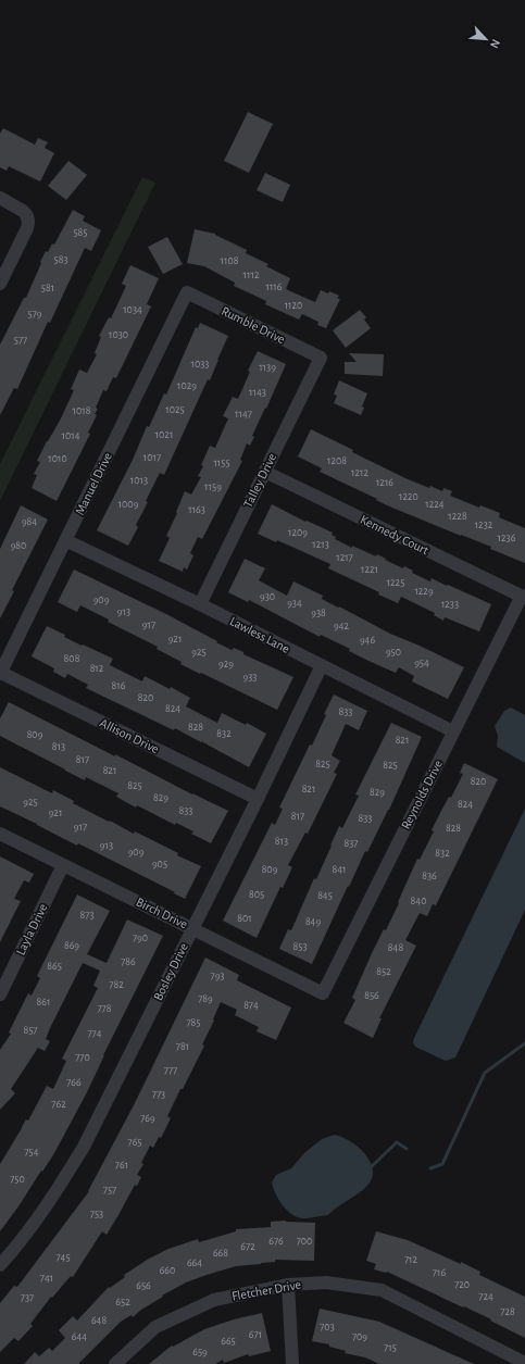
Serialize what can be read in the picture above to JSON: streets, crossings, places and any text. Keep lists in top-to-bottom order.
{
  "streets": {
    "street": [
      "Rumble Drive",
      "Talley Drive",
      "Manuel Drive",
      "Kennedy Court",
      "Lawless Lane",
      "Allison Drive",
      "Reynolds Drive",
      "Birch Drive",
      "Layla Drive",
      "Bosley Drive",
      "Fletcher Drive"
    ]
  },
  "crossings": [
    ["Rumble Drive", "Talley Drive"],
    ["Rumble Drive", "Manuel Drive"],
    ["Talley Drive", "Kennedy Court"],
    ["Talley Drive", "Lawless Lane"],
    ["Manuel Drive", "Lawless Lane"],
    ["Manuel Drive", "Allison Drive"],
    ["Kennedy Court", "Reynolds Drive"],
    ["Lawless Lane", "Reynolds Drive"],
    ["Lawless Lane", "Bosley Drive"],
    ["Allison Drive", "Bosley Drive"],
    ["Reynolds Drive", "Birch Drive"],
    ["Birch Drive", "Layla Drive"],
    ["Birch Drive", "Bosley Drive"]
  ],
  "house_numbers": [
    "585",
    "583",
    "1108",
    "1112",
    "1116",
    "581",
    "1120",
    "1034",
    "579",
    "1030",
    "577",
    "1033",
    "1139",
    "1029",
    "1143",
    "1025",
    "1018",
    "1147",
    "1021",
    "1014",
    "1017",
    "1010",
    "1208",
    "1155",
    "1212",
    "1013",
    "1216",
    "1159",
    "1220",
    "1009",
    "1224",
    "1163",
    "1228",
    "984",
    "1232",
    "1209",
    "1236",
    "1213",
    "980",
    "1217",
    "1221",
    "1225",
    "1229",
    "930",
    "909",
    "934",
    "1233",
    "913",
    "938",
    "917",
    "942",
    "921",
    "946",
    "925",
    "950",
    "808",
    "954",
    "929",
    "812",
    "933",
    "816",
    "820",
    "824",
    "833",
    "828",
    "832",
    "809",
    "821",
    "813",
    "817",
    "825",
    "825",
    "821",
    "820",
    "825",
    "821",
    "829",
    "829",
    "925",
    "824",
    "833",
    "921",
    "817",
    "833",
    "917",
    "828",
    "813",
    "837",
    "913",
    "909",
    "832",
    "905",
    "809",
    "841",
    "836",
    "805",
    "845",
    "840",
    "873",
    "801",
    "849",
    "790",
    "869",
    "853",
    "848",
    "786",
    "865",
    "852",
    "793",
    "782",
    "856",
    "789",
    "861",
    "874",
    "778",
    "785",
    "857",
    "774",
    "781",
    "770",
    "777",
    "766",
    "773",
    "762",
    "769",
    "765",
    "754",
    "761",
    "750",
    "757",
    "753",
    "676",
    "700",
    "672",
    "668",
    "745",
    "712",
    "664",
    "660",
    "716",
    "741",
    "720",
    "656",
    "724",
    "737",
    "652",
    "728",
    "648",
    "703",
    "671",
    "644",
    "709",
    "665",
    "715",
    "659"
  ],
  "north": "bottom right"
}
